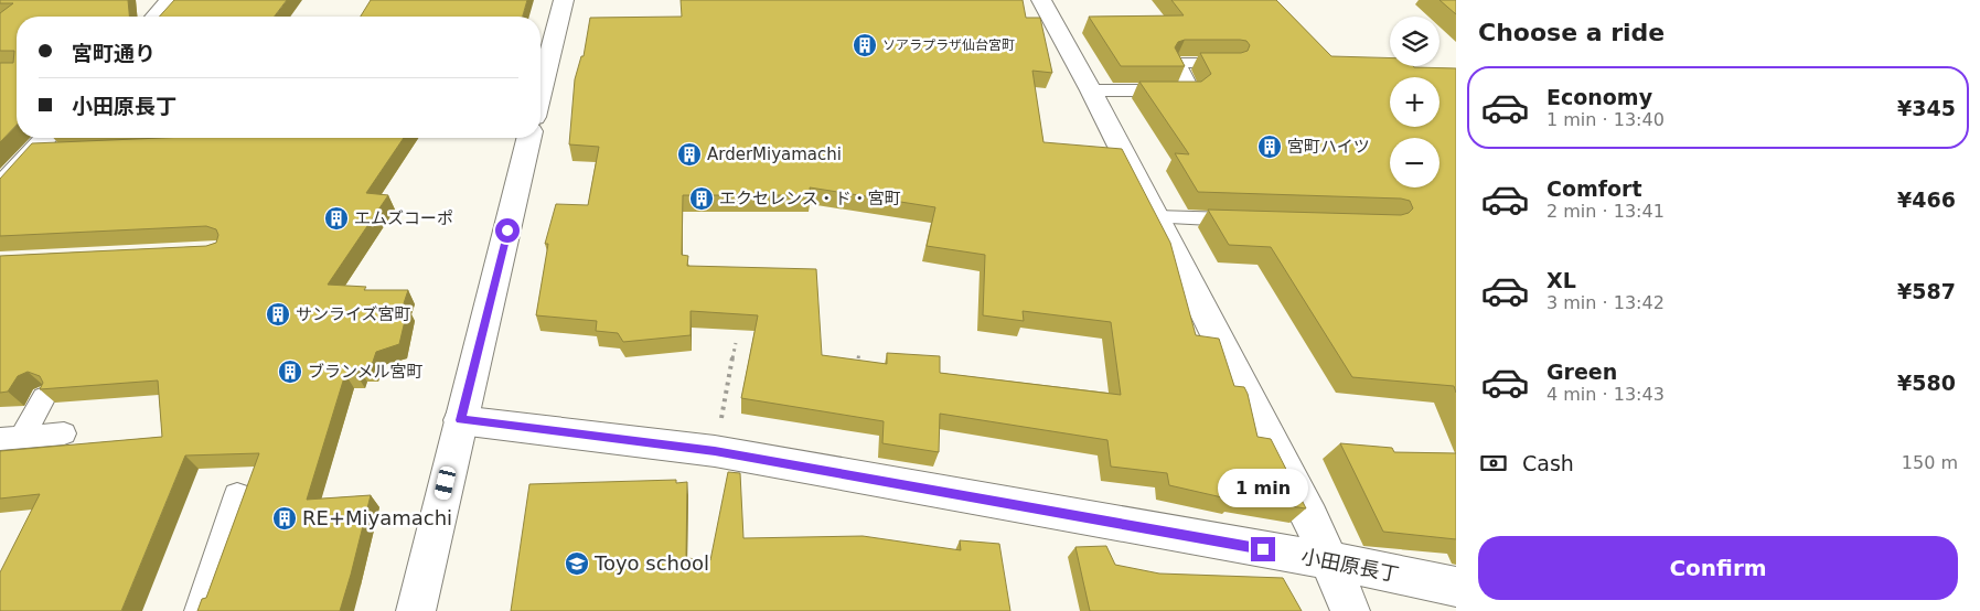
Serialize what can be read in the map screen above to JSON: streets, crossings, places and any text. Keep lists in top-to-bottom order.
{
  "streets": {
    "street": ["小田原長丁"]
  },
  "places": {
    "building": [
      "ソアラプラザ仙台宮町",
      "宮町ハイツ",
      "ArderMiyamachi",
      "エクセレンス・ド・宮町",
      "エムズコーポ",
      "サンライズ宮町",
      "ブランメル宮町",
      "RE+Miyamachi"
    ],
    "school or university": ["Toyo school"]
  },
  "page": {
    "heading": "Choose a ride",
    "map_buttons": ["+", "−"],
    "banner": ["宮町通り", "小田原長丁"],
    "list": [
      {
        "name": "Economy",
        "note": "1 min · 13:40",
        "value": "¥345"
      },
      {
        "name": "Comfort",
        "note": "2 min · 13:41",
        "value": "¥466"
      },
      {
        "name": "XL",
        "note": "3 min · 13:42",
        "value": "¥587"
      },
      {
        "name": "Green",
        "note": "4 min · 13:43",
        "value": "¥580"
      }
    ],
    "pay": ["Cash", "150 m"],
    "bubble": "1 min",
    "buttons": "Confirm"
  }
}
